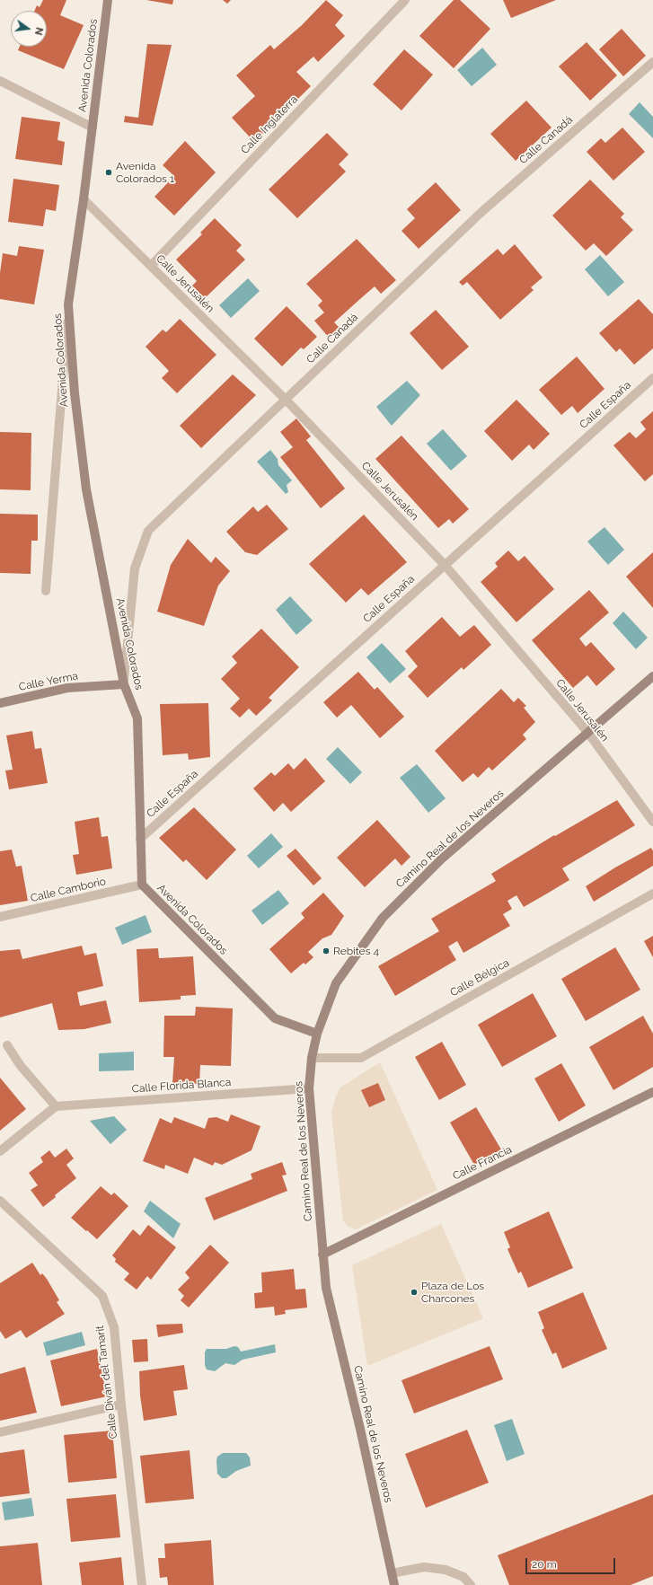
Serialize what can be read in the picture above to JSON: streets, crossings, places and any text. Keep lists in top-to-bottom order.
{
  "streets": {
    "street": [
      "Avenida Colorados",
      "Calle Inglaterra",
      "Calle Canadá",
      "Calle Jerusalén",
      "Calle España",
      "Calle Yerma",
      "Camino Real de los Neveros",
      "Calle Camborio",
      "Calle Bélgica",
      "Calle Florida Blanca",
      "Calle Francia",
      "Calle Diván del Tamarit"
    ]
  },
  "crossings": [
    ["Avenida Colorados", "Calle Canadá"],
    ["Avenida Colorados", "Calle Jerusalén"],
    ["Avenida Colorados", "Calle España"],
    ["Avenida Colorados", "Calle Yerma"],
    ["Avenida Colorados", "Camino Real de los Neveros"],
    ["Avenida Colorados", "Calle Camborio"],
    ["Calle Inglaterra", "Calle Jerusalén"],
    ["Calle Canadá", "Calle Jerusalén"],
    ["Calle Canadá", "Calle Yerma"],
    ["Calle Jerusalén", "Calle España"],
    ["Calle Jerusalén", "Camino Real de los Neveros"],
    ["Camino Real de los Neveros", "Calle Bélgica"],
    ["Camino Real de los Neveros", "Calle Florida Blanca"],
    ["Camino Real de los Neveros", "Calle Francia"]
  ],
  "places": ["Avenida Colorados 1", "Rebites 4", "Plaza de Los Charcones"],
  "scale_bar": "20 m",
  "north": "right"
}
